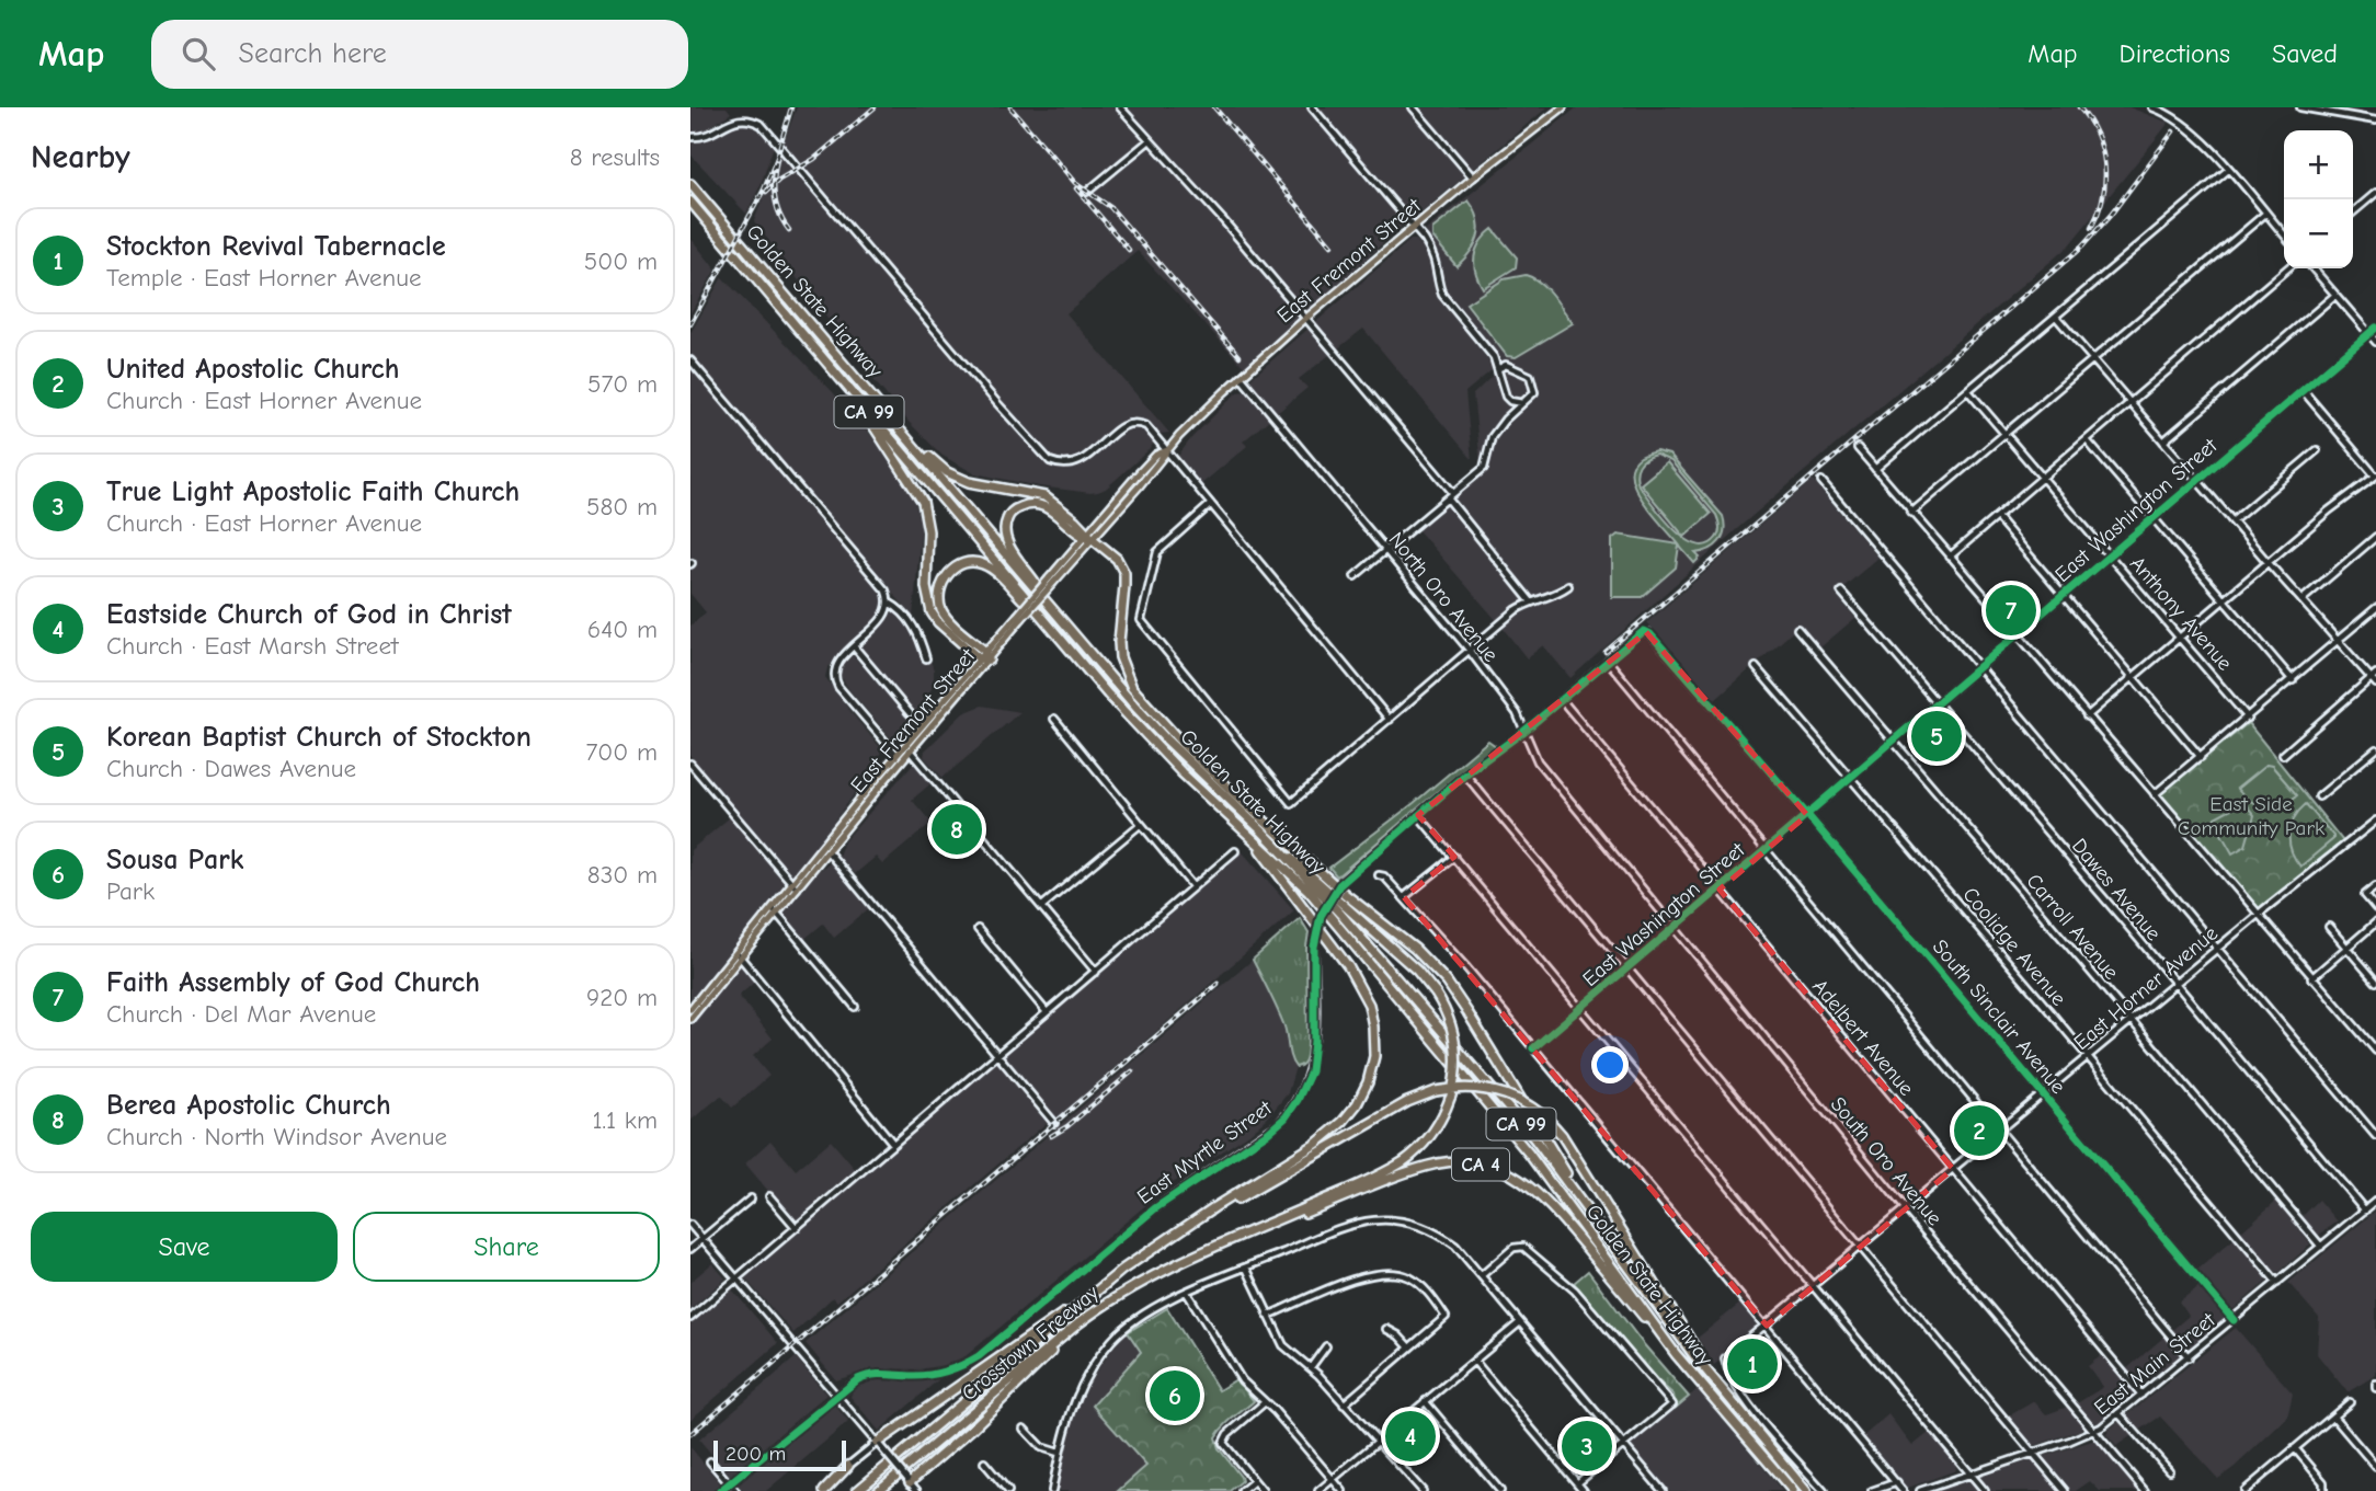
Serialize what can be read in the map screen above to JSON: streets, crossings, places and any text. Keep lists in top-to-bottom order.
{
  "streets": {
    "highway": [
      "Golden State Highway",
      "CA 99",
      "CA 4",
      "Crosstown Freeway"
    ],
    "main road": ["East Fremont Street"],
    "street": [
      "East Washington Street",
      "North Oro Avenue",
      "Anthony Avenue",
      "Dawes Avenue",
      "Carroll Avenue",
      "Coolidge Avenue",
      "East Horner Avenue",
      "South Sinclair Avenue",
      "Adelbert Avenue",
      "East Myrtle Street",
      "South Oro Avenue",
      "East Main Street"
    ]
  },
  "crossings": [
    ["East Fremont Street", "North Oro Avenue"],
    ["Golden State Highway", "CA 4"],
    ["East Washington Street", "Anthony Avenue"],
    ["East Washington Street", "Dawes Avenue"],
    ["East Washington Street", "Carroll Avenue"],
    ["East Washington Street", "Coolidge Avenue"],
    ["East Washington Street", "South Sinclair Avenue"],
    ["East Washington Street", "Adelbert Avenue"],
    ["East Washington Street", "South Oro Avenue"],
    ["North Oro Avenue", "East Myrtle Street"],
    ["North Oro Avenue", "South Oro Avenue"],
    ["Dawes Avenue", "East Horner Avenue"],
    ["Dawes Avenue", "East Main Street"],
    ["Carroll Avenue", "East Horner Avenue"],
    ["Carroll Avenue", "East Main Street"],
    ["Coolidge Avenue", "East Horner Avenue"],
    ["Coolidge Avenue", "East Main Street"],
    ["East Horner Avenue", "South Sinclair Avenue"],
    ["East Horner Avenue", "Adelbert Avenue"],
    ["East Horner Avenue", "South Oro Avenue"],
    ["South Sinclair Avenue", "East Myrtle Street"],
    ["South Sinclair Avenue", "East Main Street"],
    ["Adelbert Avenue", "East Myrtle Street"],
    ["Adelbert Avenue", "East Main Street"],
    ["South Oro Avenue", "East Main Street"],
    ["CA 4", "Crosstown Freeway"]
  ],
  "parks": ["East Side Community Park"],
  "scale_bar": "200 m",
  "page": {
    "header": "Map",
    "search": "Search here",
    "nav": ["Map", "Directions", "Saved"],
    "heading": ["Nearby", "8 results"],
    "map_buttons": ["+", "−"],
    "list": [
      {
        "mark": "1",
        "name": "Stockton Revival Tabernacle",
        "note": "Temple · East Horner Avenue",
        "value": "500 m"
      },
      {
        "mark": "2",
        "name": "United Apostolic Church",
        "note": "Church · East Horner Avenue",
        "value": "570 m"
      },
      {
        "mark": "3",
        "name": "True Light Apostolic Faith Church",
        "note": "Church · East Horner Avenue",
        "value": "580 m"
      },
      {
        "mark": "4",
        "name": "Eastside Church of God in Christ",
        "note": "Church · East Marsh Street",
        "value": "640 m"
      },
      {
        "mark": "5",
        "name": "Korean Baptist Church of Stockton",
        "note": "Church · Dawes Avenue",
        "value": "700 m"
      },
      {
        "mark": "6",
        "name": "Sousa Park",
        "note": "Park",
        "value": "830 m"
      },
      {
        "mark": "7",
        "name": "Faith Assembly of God Church",
        "note": "Church · Del Mar Avenue",
        "value": "920 m"
      },
      {
        "mark": "8",
        "name": "Berea Apostolic Church",
        "note": "Church · North Windsor Avenue",
        "value": "1.1 km"
      }
    ],
    "pins": [
      "7",
      "5",
      "8",
      "2",
      "1",
      "6",
      "4",
      "3"
    ],
    "buttons": ["Save", "Share"],
    "scale": "200 m"
  }
}
